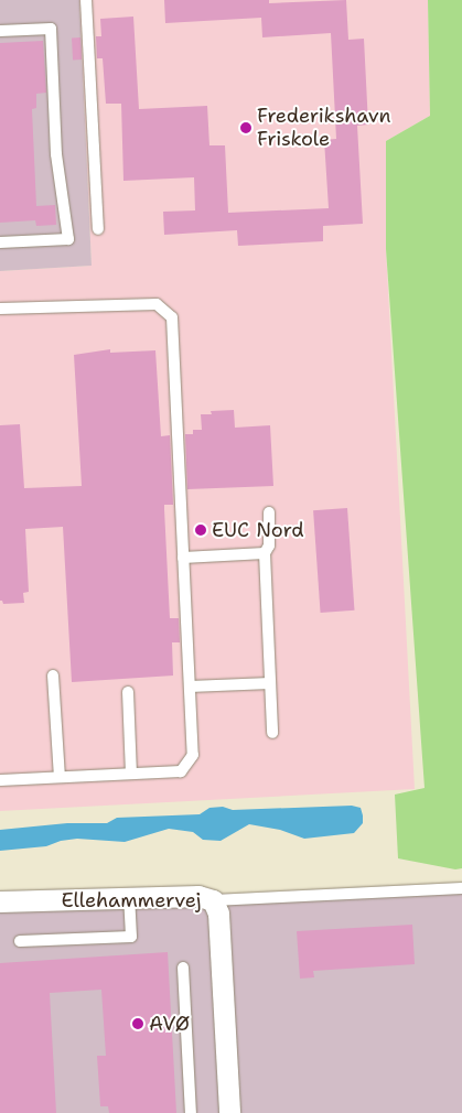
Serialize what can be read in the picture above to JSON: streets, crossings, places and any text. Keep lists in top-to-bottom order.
{
  "streets": {
    "street": ["Ellehammervej"]
  },
  "places": ["Frederikshavn Friskole", "EUC Nord", "AVØ"]
}
